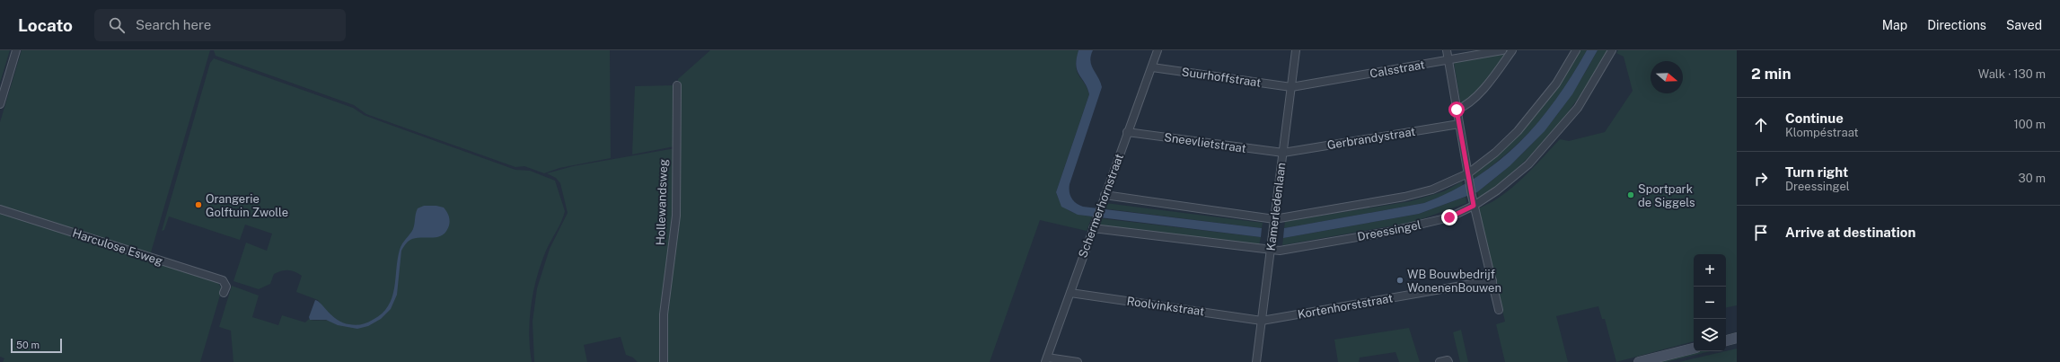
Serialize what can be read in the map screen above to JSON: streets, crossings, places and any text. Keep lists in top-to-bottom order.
{
  "streets": {
    "street": [
      "Calsstraat",
      "Suurhoffstraat",
      "Gerbrandystraat",
      "Sneevlietstraat",
      "Hollewandsweg",
      "Schermerhornstraat",
      "Kamerledenlaan",
      "Dreessingel",
      "Harculose Esweg",
      "Roolvinkstraat",
      "Kortenhorststraat"
    ]
  },
  "crossings": [
    ["Calsstraat", "Suurhoffstraat"],
    ["Calsstraat", "Kamerledenlaan"],
    ["Suurhoffstraat", "Schermerhornstraat"],
    ["Suurhoffstraat", "Kamerledenlaan"],
    ["Gerbrandystraat", "Sneevlietstraat"],
    ["Gerbrandystraat", "Kamerledenlaan"],
    ["Sneevlietstraat", "Schermerhornstraat"],
    ["Sneevlietstraat", "Kamerledenlaan"],
    ["Schermerhornstraat", "Dreessingel"],
    ["Schermerhornstraat", "Roolvinkstraat"],
    ["Kamerledenlaan", "Dreessingel"],
    ["Kamerledenlaan", "Roolvinkstraat"],
    ["Kamerledenlaan", "Kortenhorststraat"],
    ["Roolvinkstraat", "Kortenhorststraat"]
  ],
  "places": ["Sportpark de Siggels", "Orangerie Golftuin Zwolle", "WB Bouwbedrijf WonenenBouwen"],
  "scale_bar": "50 m",
  "north": "right",
  "page": {
    "header": "Locato",
    "search": "Search here",
    "nav": ["Map", "Directions", "Saved"],
    "heading": ["2 min", "Walk · 130 m"],
    "list": [
      ["Continue", "Klompéstraat", "100 m"],
      ["Turn right", "Dreessingel", "30 m"],
      "Arrive at destination"
    ],
    "map_buttons": ["+", "−"],
    "scale": "50 m"
  }
}
